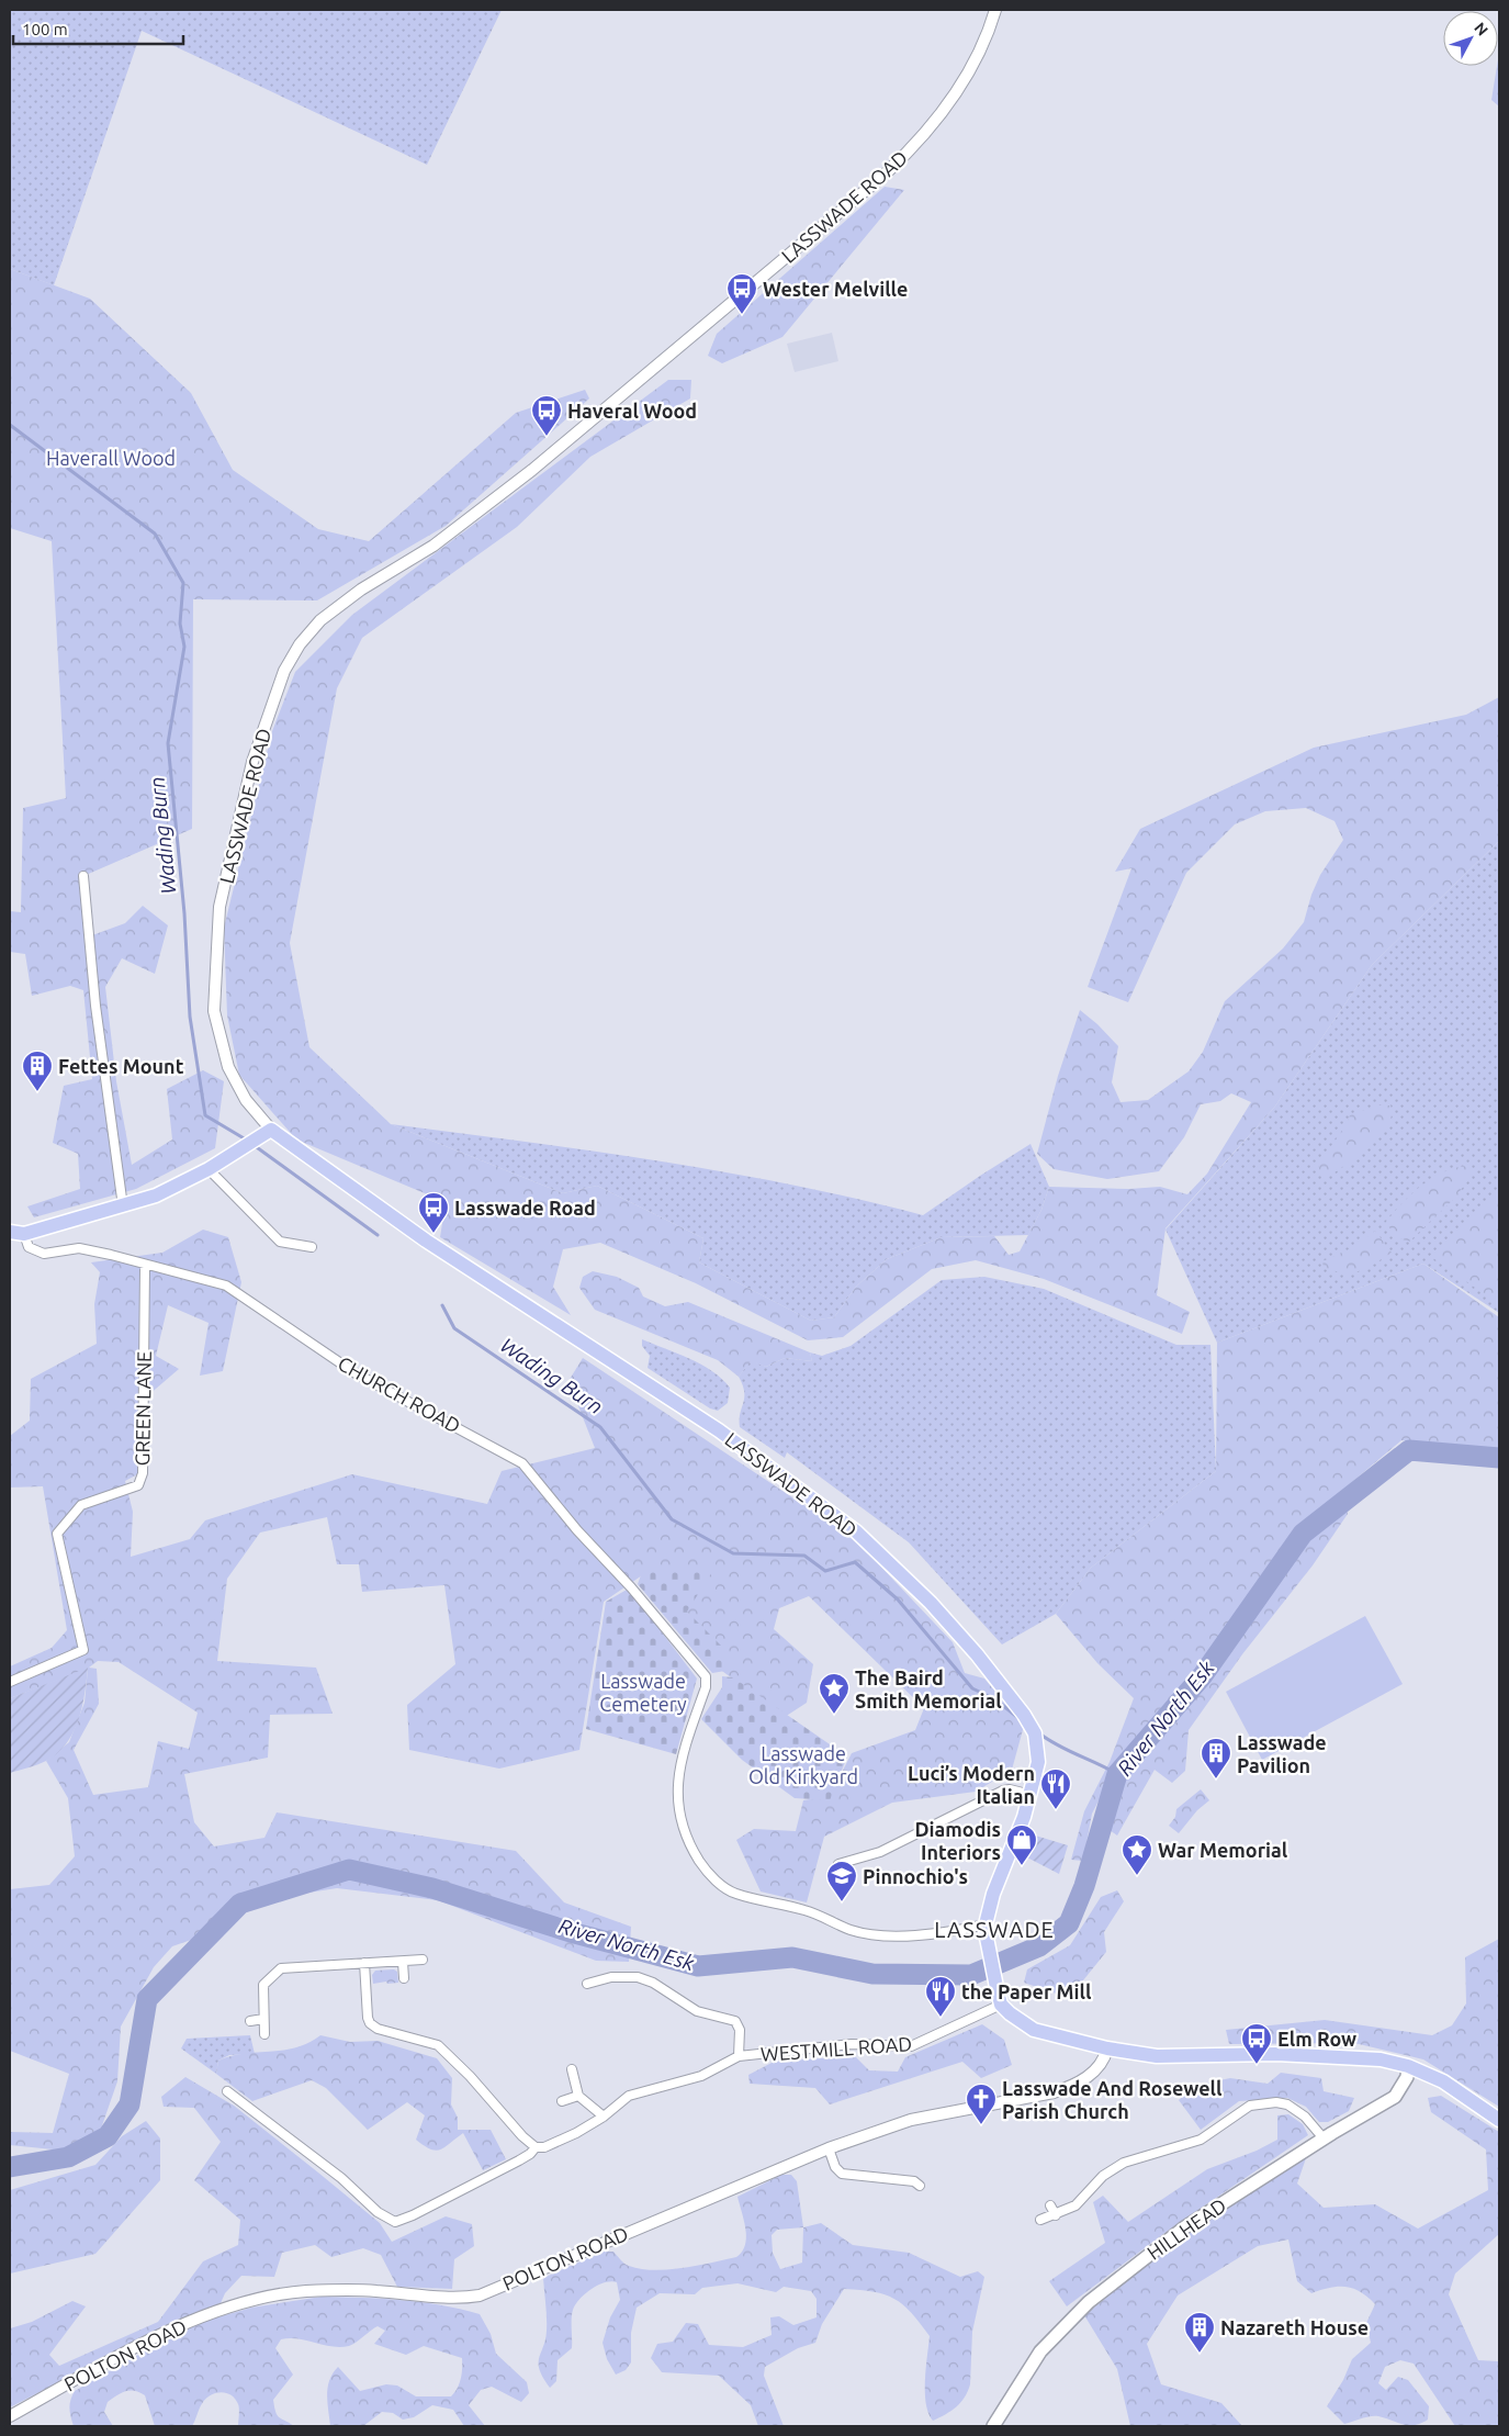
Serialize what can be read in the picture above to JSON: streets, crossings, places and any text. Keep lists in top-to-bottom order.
{
  "streets": {
    "main road": ["LASSWADE ROAD", "HILLHEAD"],
    "street": [
      "CHURCH ROAD",
      "GREEN LANE",
      "WESTMILL ROAD",
      "POLTON ROAD"
    ]
  },
  "crossings": [
    ["CHURCH ROAD", "GREEN LANE"]
  ],
  "districts": ["LASSWADE"],
  "water": ["Wading Burn", "River North Esk"],
  "parks": ["Haverall Wood", "Lasswade Cemetery", "Lasswade Old Kirkyard"],
  "places": {
    "bus stop": [
      "Wester Melville",
      "Haveral Wood",
      "Lasswade Road",
      "Elm Row"
    ],
    "building": ["Fettes Mount", "Lasswade Pavilion", "Nazareth House"],
    "place": ["The Baird Smith Memorial", "War Memorial"],
    "restaurant": ["Luci’s Modern Italian", "the Paper Mill"],
    "shop": ["Diamodis Interiors"],
    "school or university": ["Pinnochio's"],
    "church": ["Lasswade And Rosewell Parish Church"]
  },
  "scale_bar": "100 m",
  "north": "top right"
}
